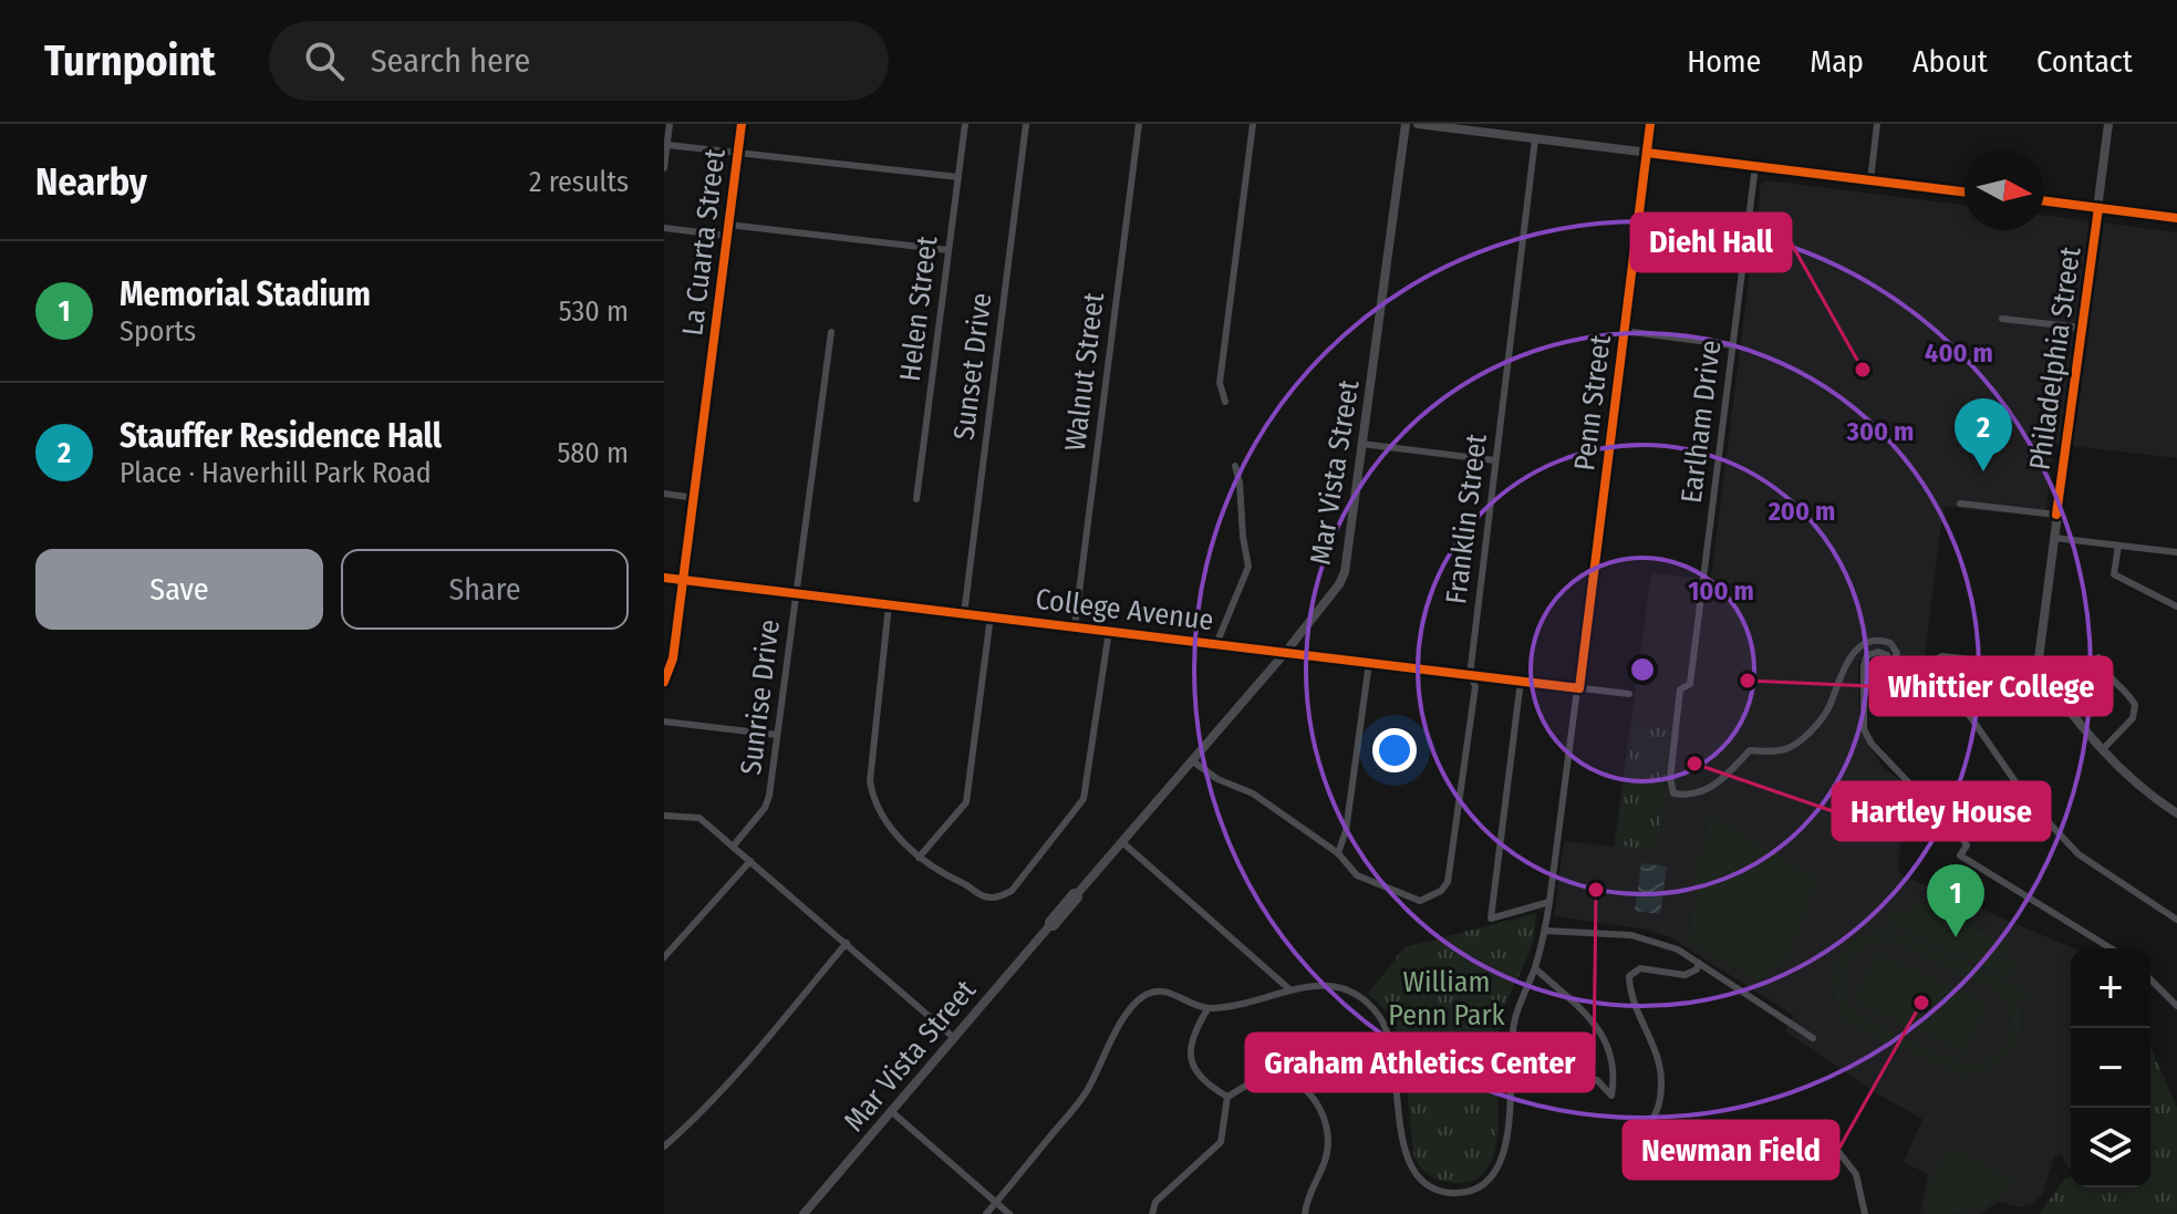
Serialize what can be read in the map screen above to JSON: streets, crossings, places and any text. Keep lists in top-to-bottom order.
{
  "streets": {
    "street": [
      "La Cuarta Street",
      "Helen Street",
      "Philadelphia Street",
      "Sunset Drive",
      "Walnut Street",
      "Penn Street",
      "Earlham Drive",
      "Mar Vista Street",
      "Franklin Street",
      "College Avenue",
      "Sunrise Drive"
    ]
  },
  "crossings": [
    ["La Cuarta Street", "College Avenue"],
    ["Sunset Drive", "College Avenue"],
    ["Walnut Street", "College Avenue"],
    ["Penn Street", "College Avenue"],
    ["Mar Vista Street", "College Avenue"],
    ["Franklin Street", "College Avenue"],
    ["College Avenue", "Sunrise Drive"]
  ],
  "parks": ["William Penn Park"],
  "places": [
    "Diehl Hall",
    "Whittier College",
    "Hartley House",
    "Graham Athletics Center",
    "Newman Field"
  ],
  "north": "right",
  "page": {
    "header": "Turnpoint",
    "search": "Search here",
    "nav": [
      "Home",
      "Map",
      "About",
      "Contact"
    ],
    "heading": ["Nearby", "2 results"],
    "list": [
      {
        "mark": "1",
        "name": "Memorial Stadium",
        "note": "Sports",
        "value": "530 m"
      },
      {
        "mark": "2",
        "name": "Stauffer Residence Hall",
        "note": "Place · Haverhill Park Road",
        "value": "580 m"
      }
    ],
    "pins": ["2", "1"],
    "buttons": ["Save", "Share"],
    "map_buttons": ["+", "−"]
  },
  "rings": [
    "400 m",
    "300 m",
    "200 m",
    "100 m"
  ]
}
